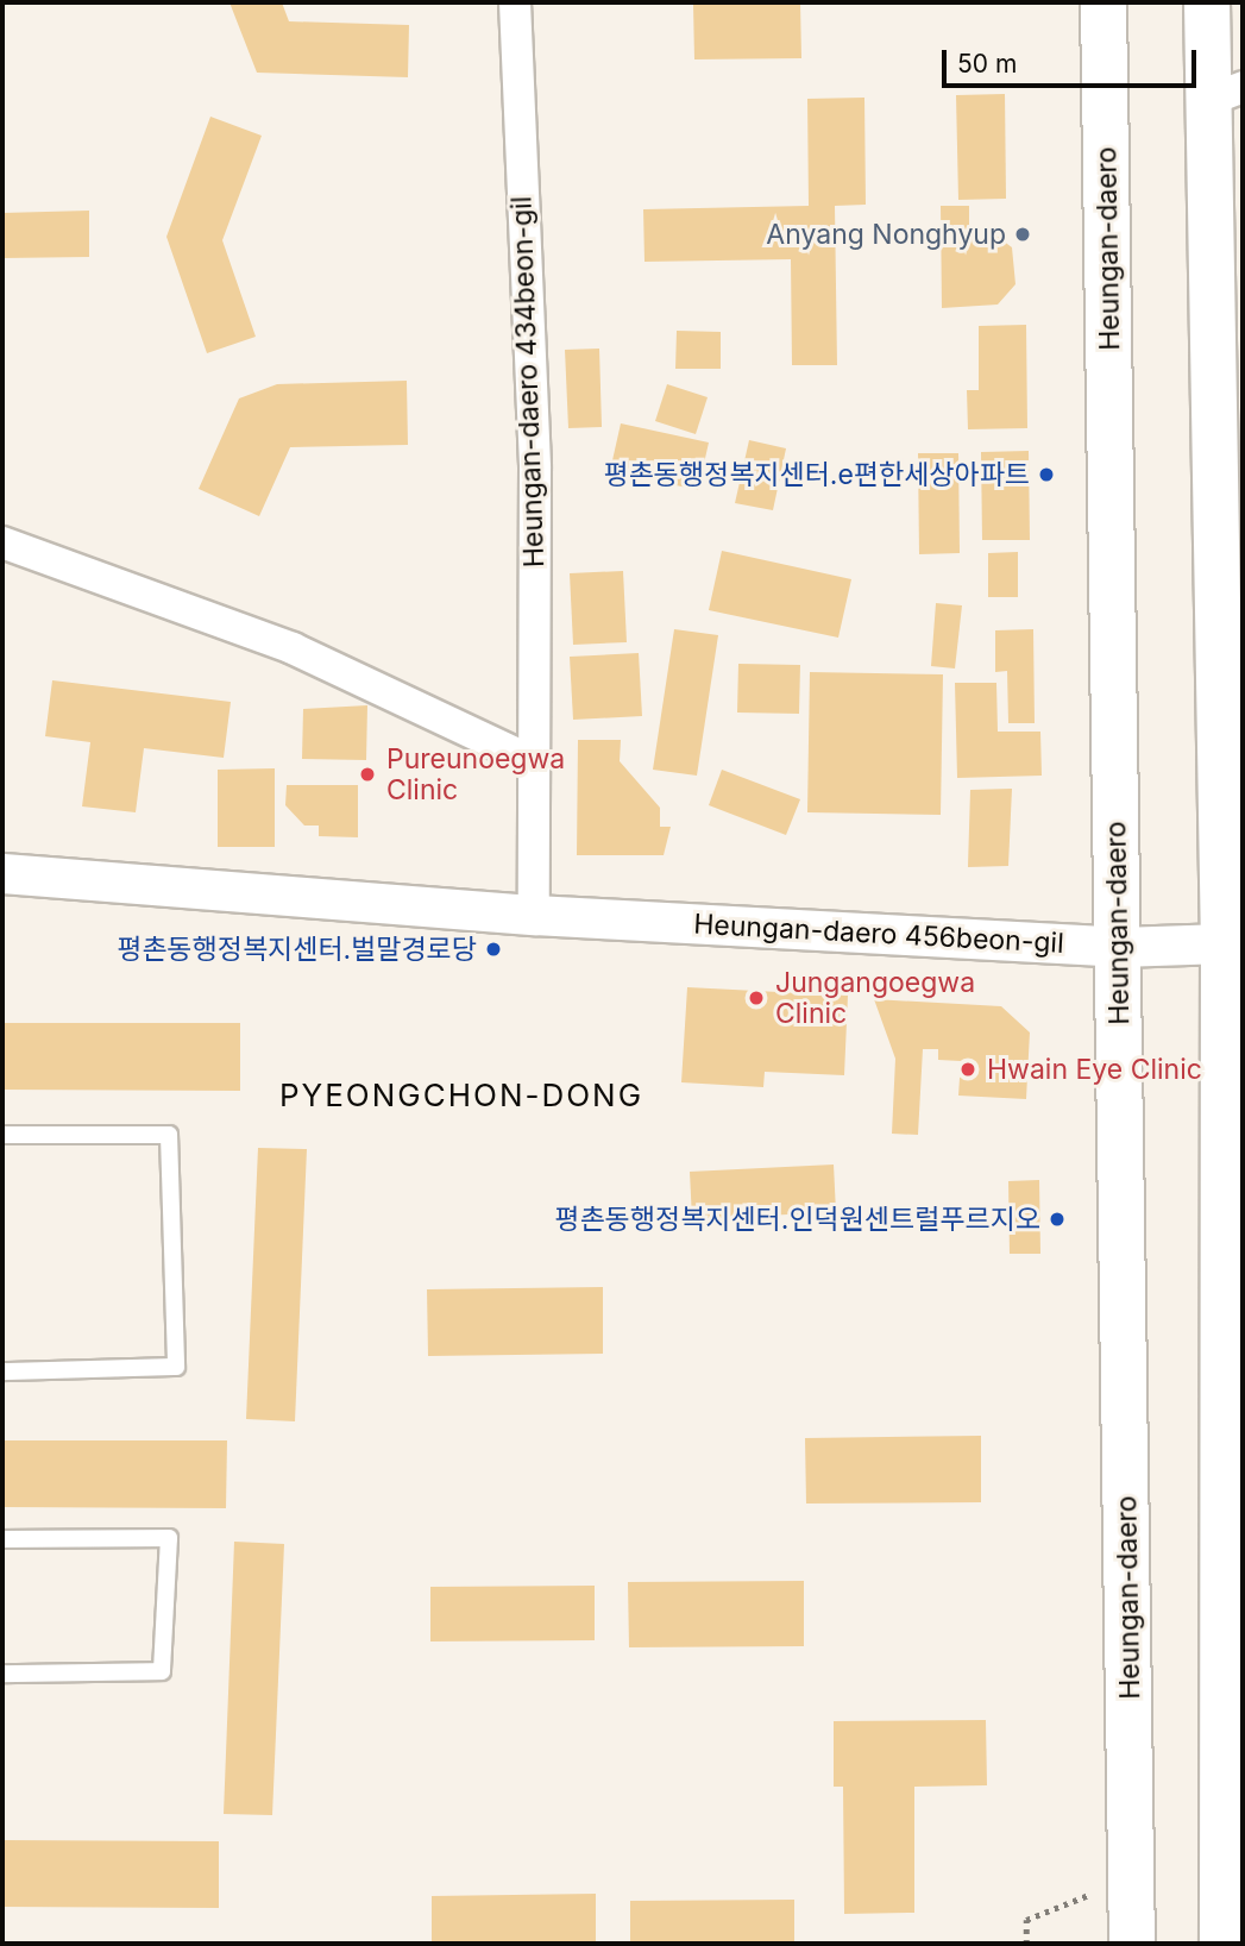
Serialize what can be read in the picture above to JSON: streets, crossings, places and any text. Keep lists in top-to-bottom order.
{
  "streets": {
    "main road": ["Heungan-daero"],
    "street": ["Heungan-daero 434beon-gil", "Heungan-daero 456beon-gil"]
  },
  "crossings": [
    ["Heungan-daero", "Heungan-daero 456beon-gil"]
  ],
  "districts": ["PYEONGCHON-DONG"],
  "places": [
    "Anyang Nonghyup",
    "평촌동행정복지센터.e편한세상아파트",
    "Pureunoegwa Clinic",
    "평촌동행정복지센터.벌말경로당",
    "Jungangoegwa Clinic",
    "Hwain Eye Clinic",
    "평촌동행정복지센터.인덕원센트럴푸르지오"
  ],
  "scale_bar": "50 m"
}
